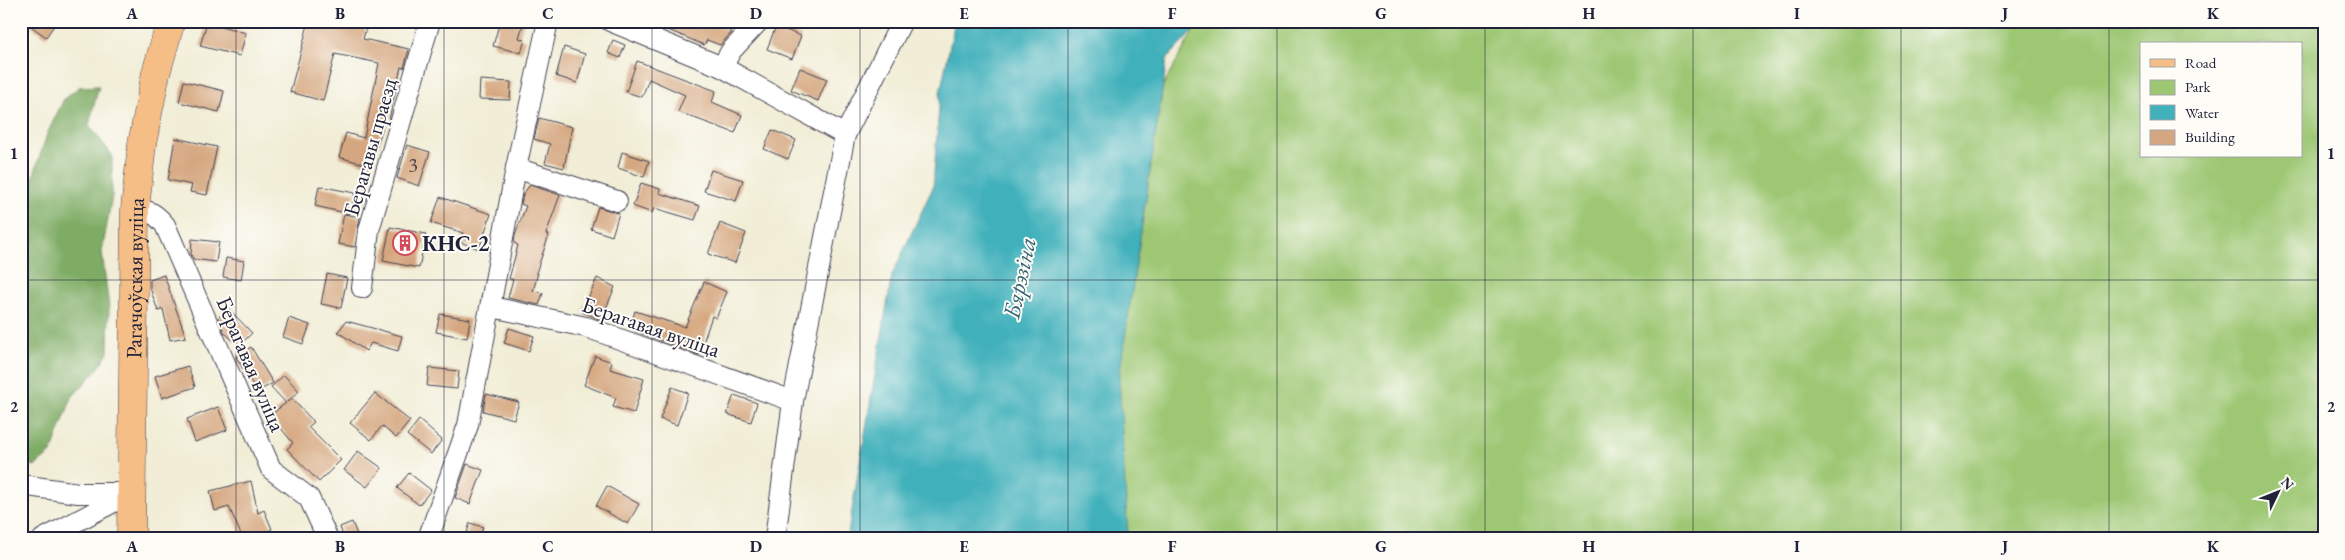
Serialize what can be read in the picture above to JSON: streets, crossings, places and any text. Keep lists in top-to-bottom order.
{
  "streets": {
    "main road": ["Рагачоўская вуліца"],
    "street": ["Берагавы праезд", "Берагавая вуліца"]
  },
  "crossings": [
    ["Рагачоўская вуліца", "Берагавая вуліца"]
  ],
  "water": ["Бярэзіна"],
  "places": {
    "building": ["КНС-2"]
  },
  "house_numbers": ["3"],
  "legend": [
    "Road",
    "Park",
    "Water",
    "Building"
  ],
  "north": "top right",
  "grid": {
    "columns": [
      "A",
      "B",
      "C",
      "D",
      "E",
      "F",
      "G",
      "H",
      "I",
      "J",
      "K"
    ],
    "rows": ["1", "2"]
  }
}
